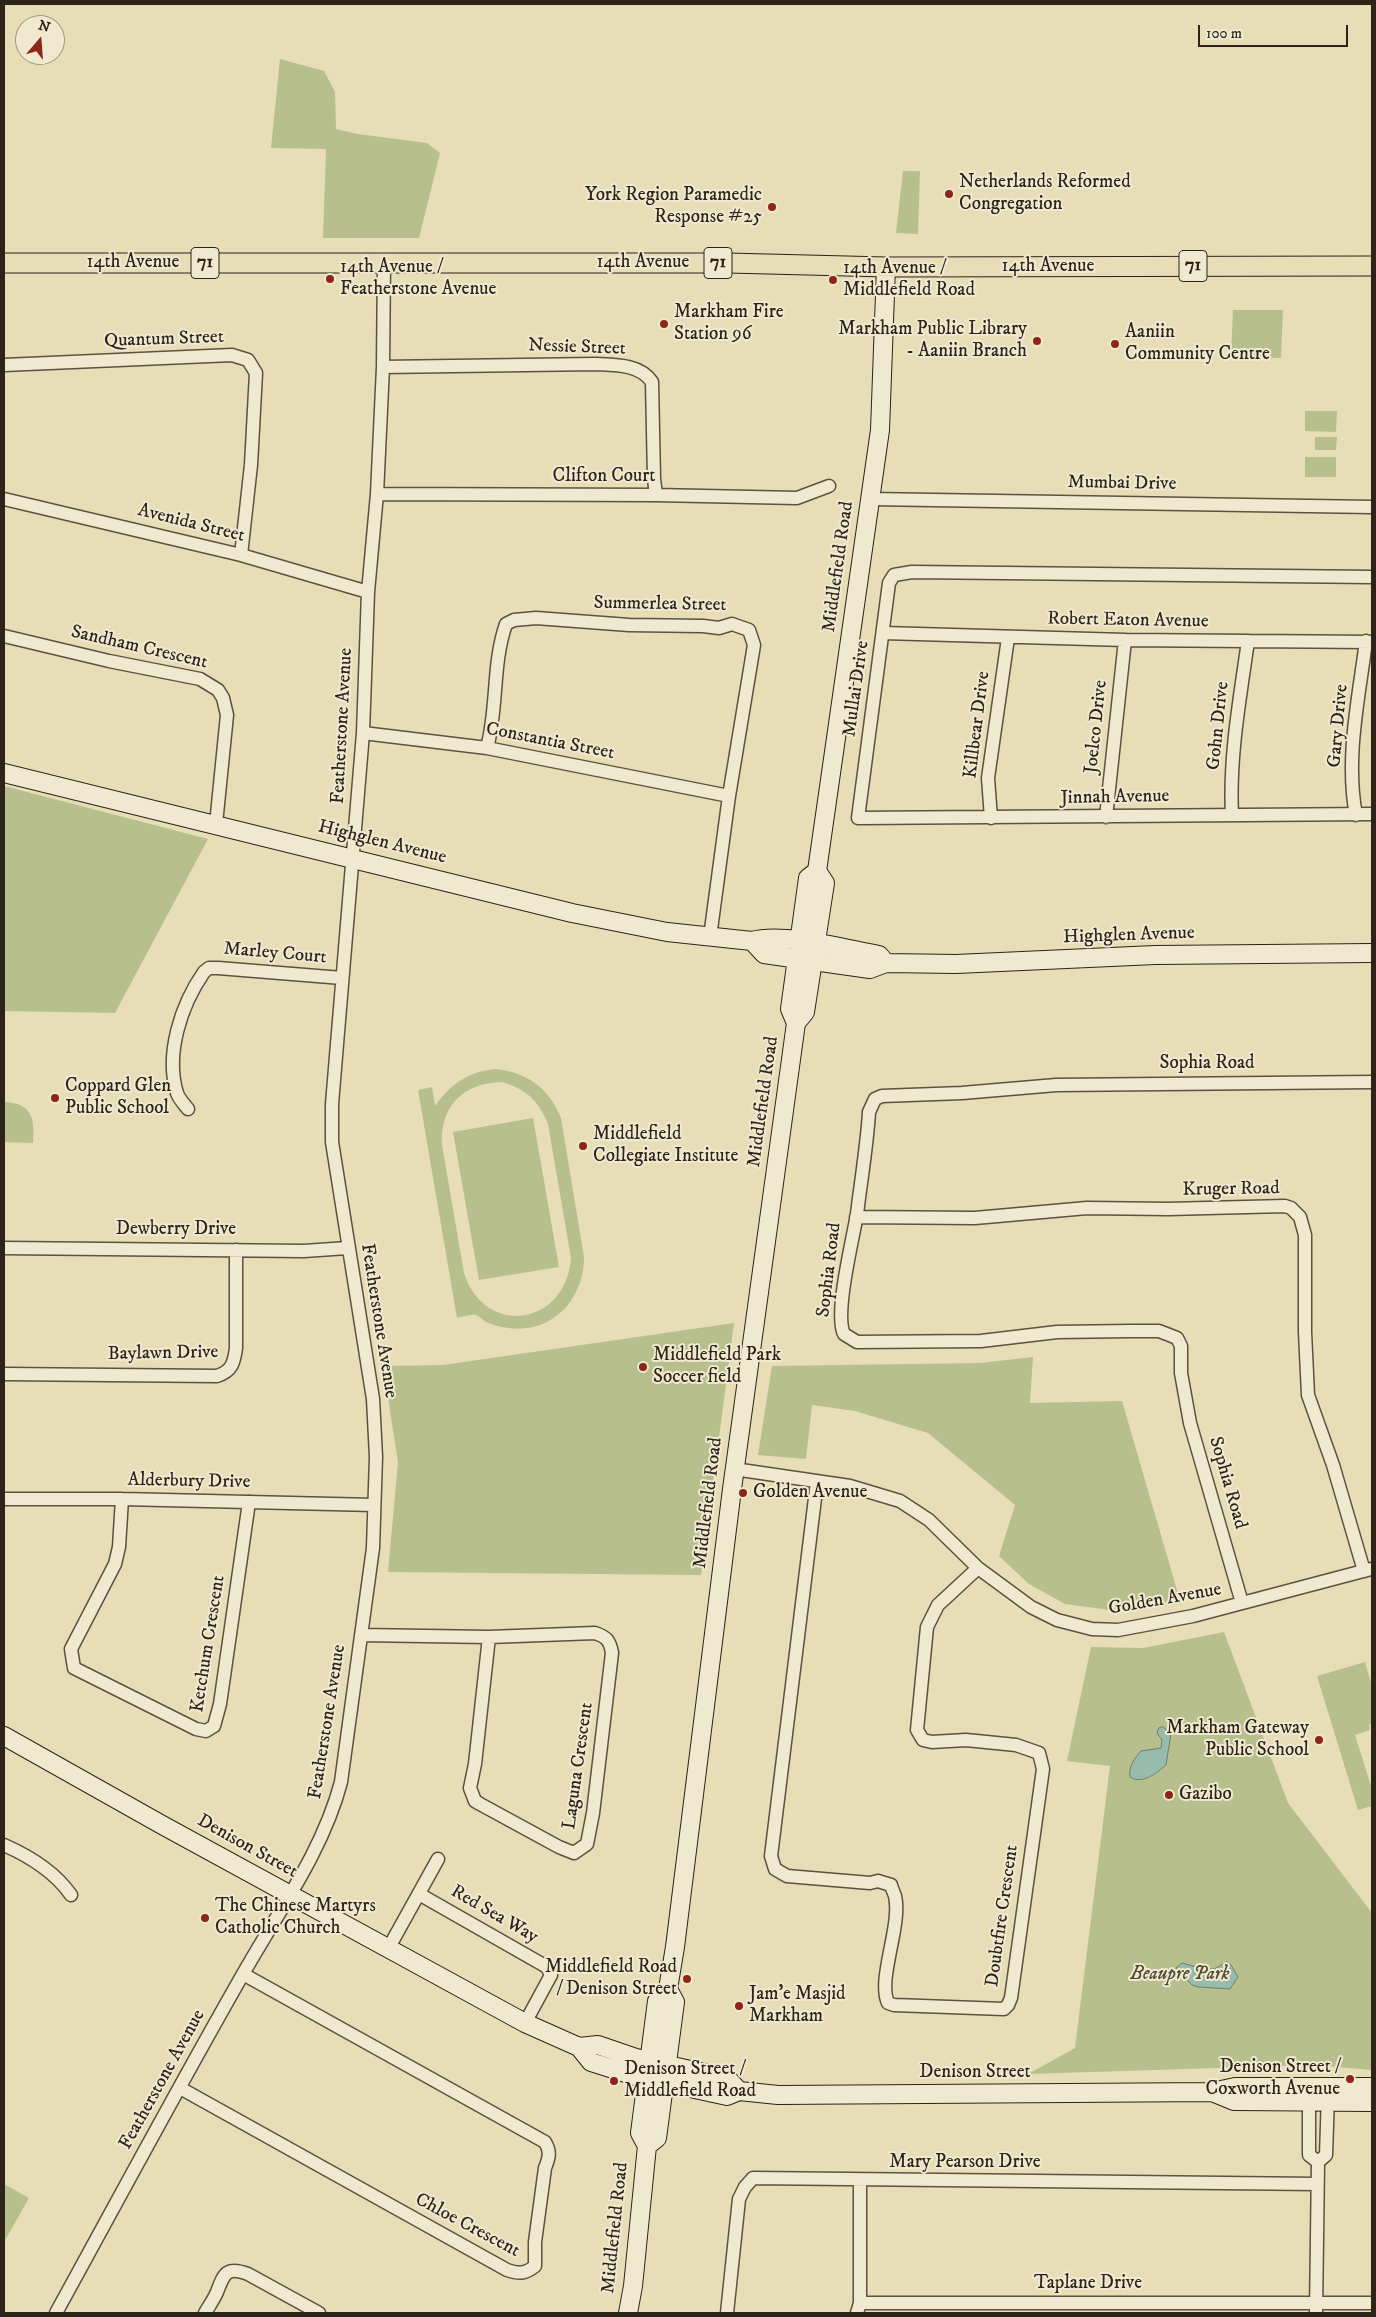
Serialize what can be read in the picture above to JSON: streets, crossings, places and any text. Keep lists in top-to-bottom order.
{
  "streets": {
    "main road": ["14th Avenue", "71"],
    "street": [
      "Quantum Street",
      "Nessie Street",
      "Clifton Court",
      "Mumbai Drive",
      "Avenida Street",
      "Middlefield Road",
      "Summerlea Street",
      "Robert Eaton Avenue",
      "Sandham Crescent",
      "Mullai Drive",
      "Killbear Drive",
      "Featherstone Avenue",
      "Gohn Drive",
      "Gary Drive",
      "Joelco Drive",
      "Constantia Street",
      "Jinnah Avenue",
      "Highglen Avenue",
      "Marley Court",
      "Sophia Road",
      "Kruger Road",
      "Dewberry Drive",
      "Baylawn Drive",
      "Alderbury Drive",
      "Golden Avenue",
      "Ketchum Crescent",
      "Laguna Crescent",
      "Denison Street",
      "Red Sea Way",
      "Doubtfire Crescent",
      "Mary Pearson Drive",
      "Chloe Crescent",
      "Taplane Drive"
    ]
  },
  "crossings": [
    ["14th Avenue", "Middlefield Road"],
    ["14th Avenue", "Featherstone Avenue"],
    ["Quantum Street", "Avenida Street"],
    ["Nessie Street", "Clifton Court"],
    ["Nessie Street", "Featherstone Avenue"],
    ["Clifton Court", "Featherstone Avenue"],
    ["Mumbai Drive", "Middlefield Road"],
    ["Avenida Street", "Featherstone Avenue"],
    ["Middlefield Road", "Highglen Avenue"],
    ["Middlefield Road", "Golden Avenue"],
    ["Middlefield Road", "Denison Street"],
    ["Summerlea Street", "Constantia Street"],
    ["Summerlea Street", "Highglen Avenue"],
    ["Robert Eaton Avenue", "Mullai Drive"],
    ["Robert Eaton Avenue", "Killbear Drive"],
    ["Robert Eaton Avenue", "Gohn Drive"],
    ["Robert Eaton Avenue", "Gary Drive"],
    ["Robert Eaton Avenue", "Joelco Drive"],
    ["Sandham Crescent", "Highglen Avenue"],
    ["Mullai Drive", "Jinnah Avenue"],
    ["Killbear Drive", "Jinnah Avenue"],
    ["Featherstone Avenue", "Constantia Street"],
    ["Featherstone Avenue", "Highglen Avenue"],
    ["Featherstone Avenue", "Marley Court"],
    ["Featherstone Avenue", "Dewberry Drive"],
    ["Featherstone Avenue", "Alderbury Drive"],
    ["Featherstone Avenue", "Laguna Crescent"],
    ["Featherstone Avenue", "Denison Street"],
    ["Featherstone Avenue", "Chloe Crescent"],
    ["Gohn Drive", "Jinnah Avenue"],
    ["Gary Drive", "Jinnah Avenue"],
    ["Joelco Drive", "Jinnah Avenue"],
    ["Sophia Road", "Kruger Road"],
    ["Sophia Road", "Golden Avenue"],
    ["Kruger Road", "Golden Avenue"],
    ["Dewberry Drive", "Baylawn Drive"],
    ["Alderbury Drive", "Ketchum Crescent"],
    ["Golden Avenue", "Doubtfire Crescent"],
    ["Denison Street", "Red Sea Way"]
  ],
  "parks": ["Beaupre Park"],
  "places": [
    "Netherlands Reformed Congregation",
    "York Region Paramedic Response #25",
    "14th Avenue / Featherstone Avenue",
    "14th Avenue / Middlefield Road",
    "Markham Fire Station 96",
    "Markham Public Library - Aaniin Branch",
    "Aaniin Community Centre",
    "Coppard Glen Public School",
    "Middlefield Collegiate Institute",
    "Middlefield Park Soccer field",
    "Golden Avenue",
    "Markham Gateway Public School",
    "Gazibo",
    "The Chinese Martyrs Catholic Church",
    "Middlefield Road / Denison Street",
    "Jam'e Masjid Markham",
    "Denison Street / Coxworth Avenue",
    "Denison Street / Middlefield Road"
  ],
  "scale_bar": "100 m",
  "north": "top"
}
